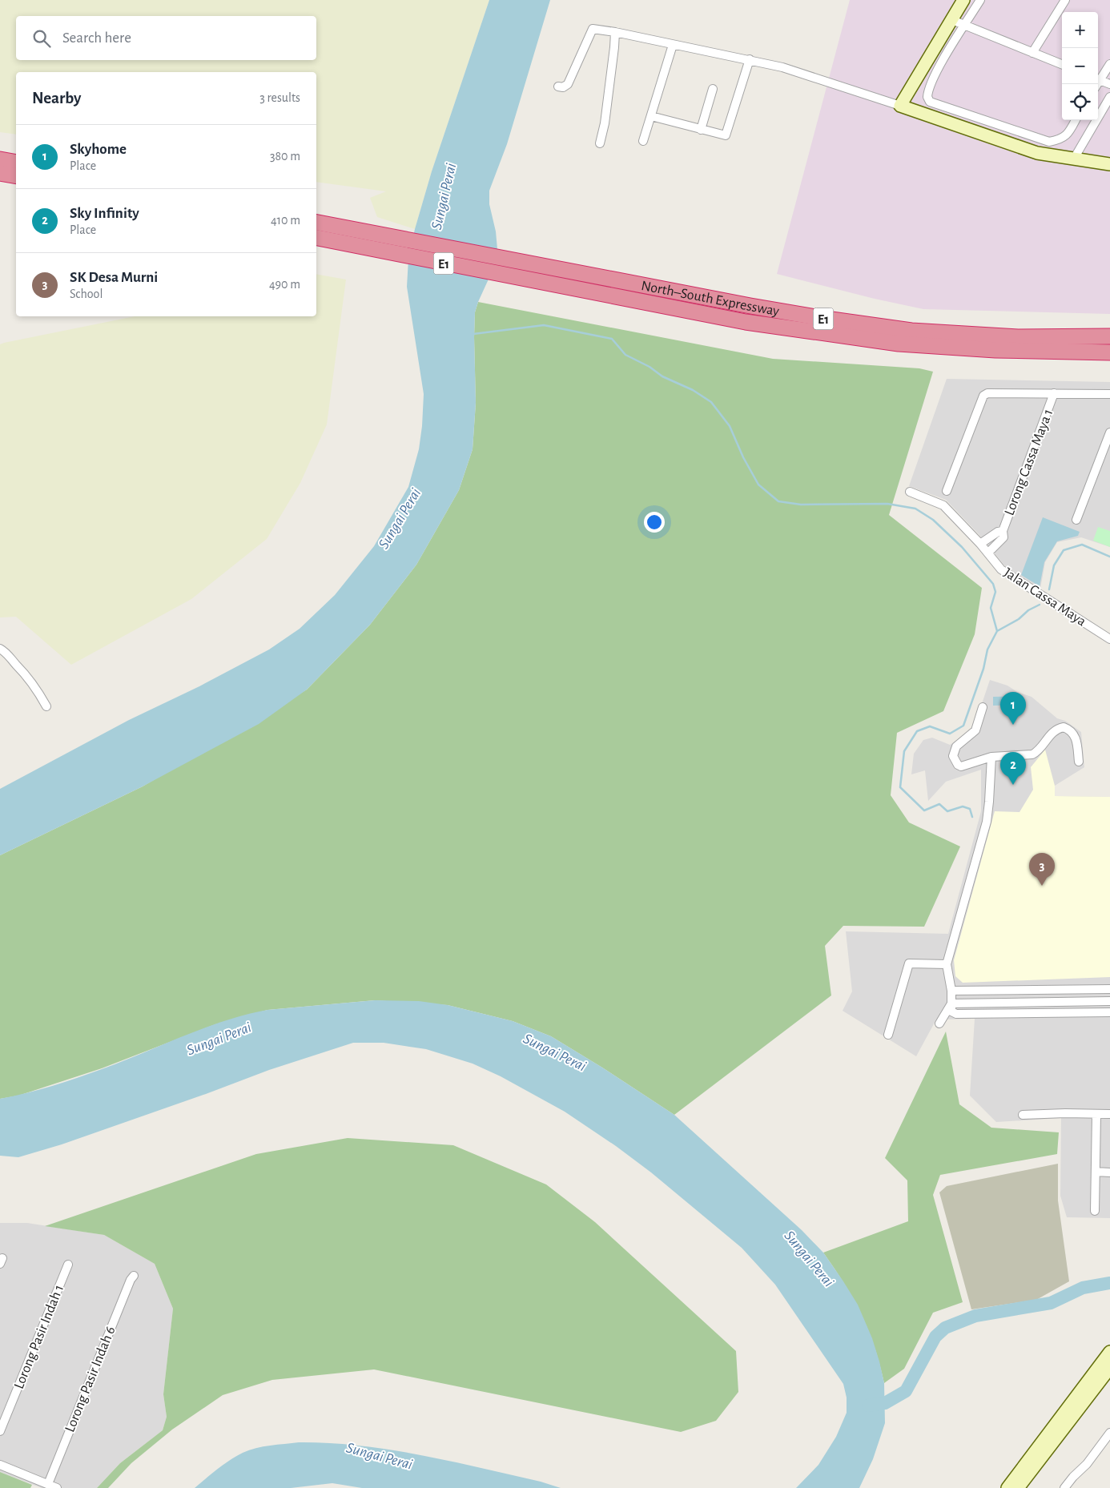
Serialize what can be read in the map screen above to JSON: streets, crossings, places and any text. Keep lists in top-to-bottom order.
{
  "streets": {
    "highway": ["E1", "North–South Expressway"],
    "street": [
      "Lorong Cassa Maya 1",
      "Jalan Cassa Maya",
      "Lorong Pasir Indah 1",
      "Lorong Pasir Indah 6"
    ]
  },
  "crossings": [
    ["Lorong Cassa Maya 1", "Jalan Cassa Maya"]
  ],
  "water": ["Sungai Perai"],
  "page": {
    "map_buttons": ["+", "−"],
    "search": "Search here",
    "heading": ["Nearby", "3 results"],
    "list": [
      {
        "mark": "1",
        "name": "Skyhome",
        "note": "Place",
        "value": "380 m"
      },
      {
        "mark": "2",
        "name": "Sky Infinity",
        "note": "Place",
        "value": "410 m"
      },
      {
        "mark": "3",
        "name": "SK Desa Murni",
        "note": "School",
        "value": "490 m"
      }
    ],
    "pins": ["1", "2", "3"]
  }
}
